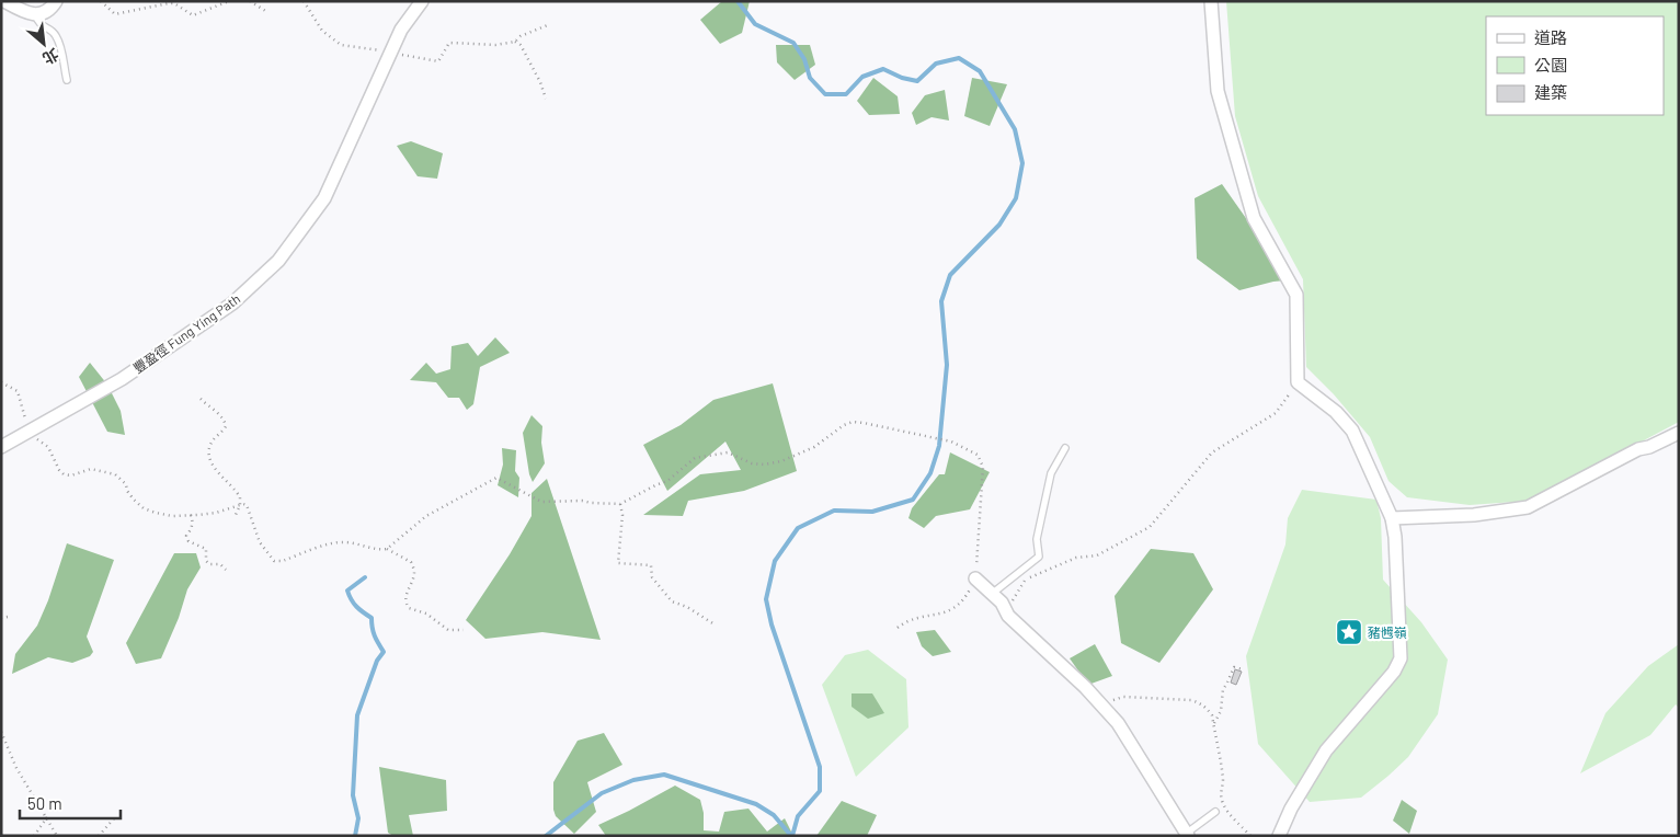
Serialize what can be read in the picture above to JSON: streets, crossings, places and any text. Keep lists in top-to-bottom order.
{
  "streets": {
    "street": ["豐盈徑 Fung Ying Path"]
  },
  "places": {
    "place": ["豬乸嶺"]
  },
  "legend": ["道路", "公園", "建築"],
  "scale_bar": "50 m",
  "north": "bottom right"
}
